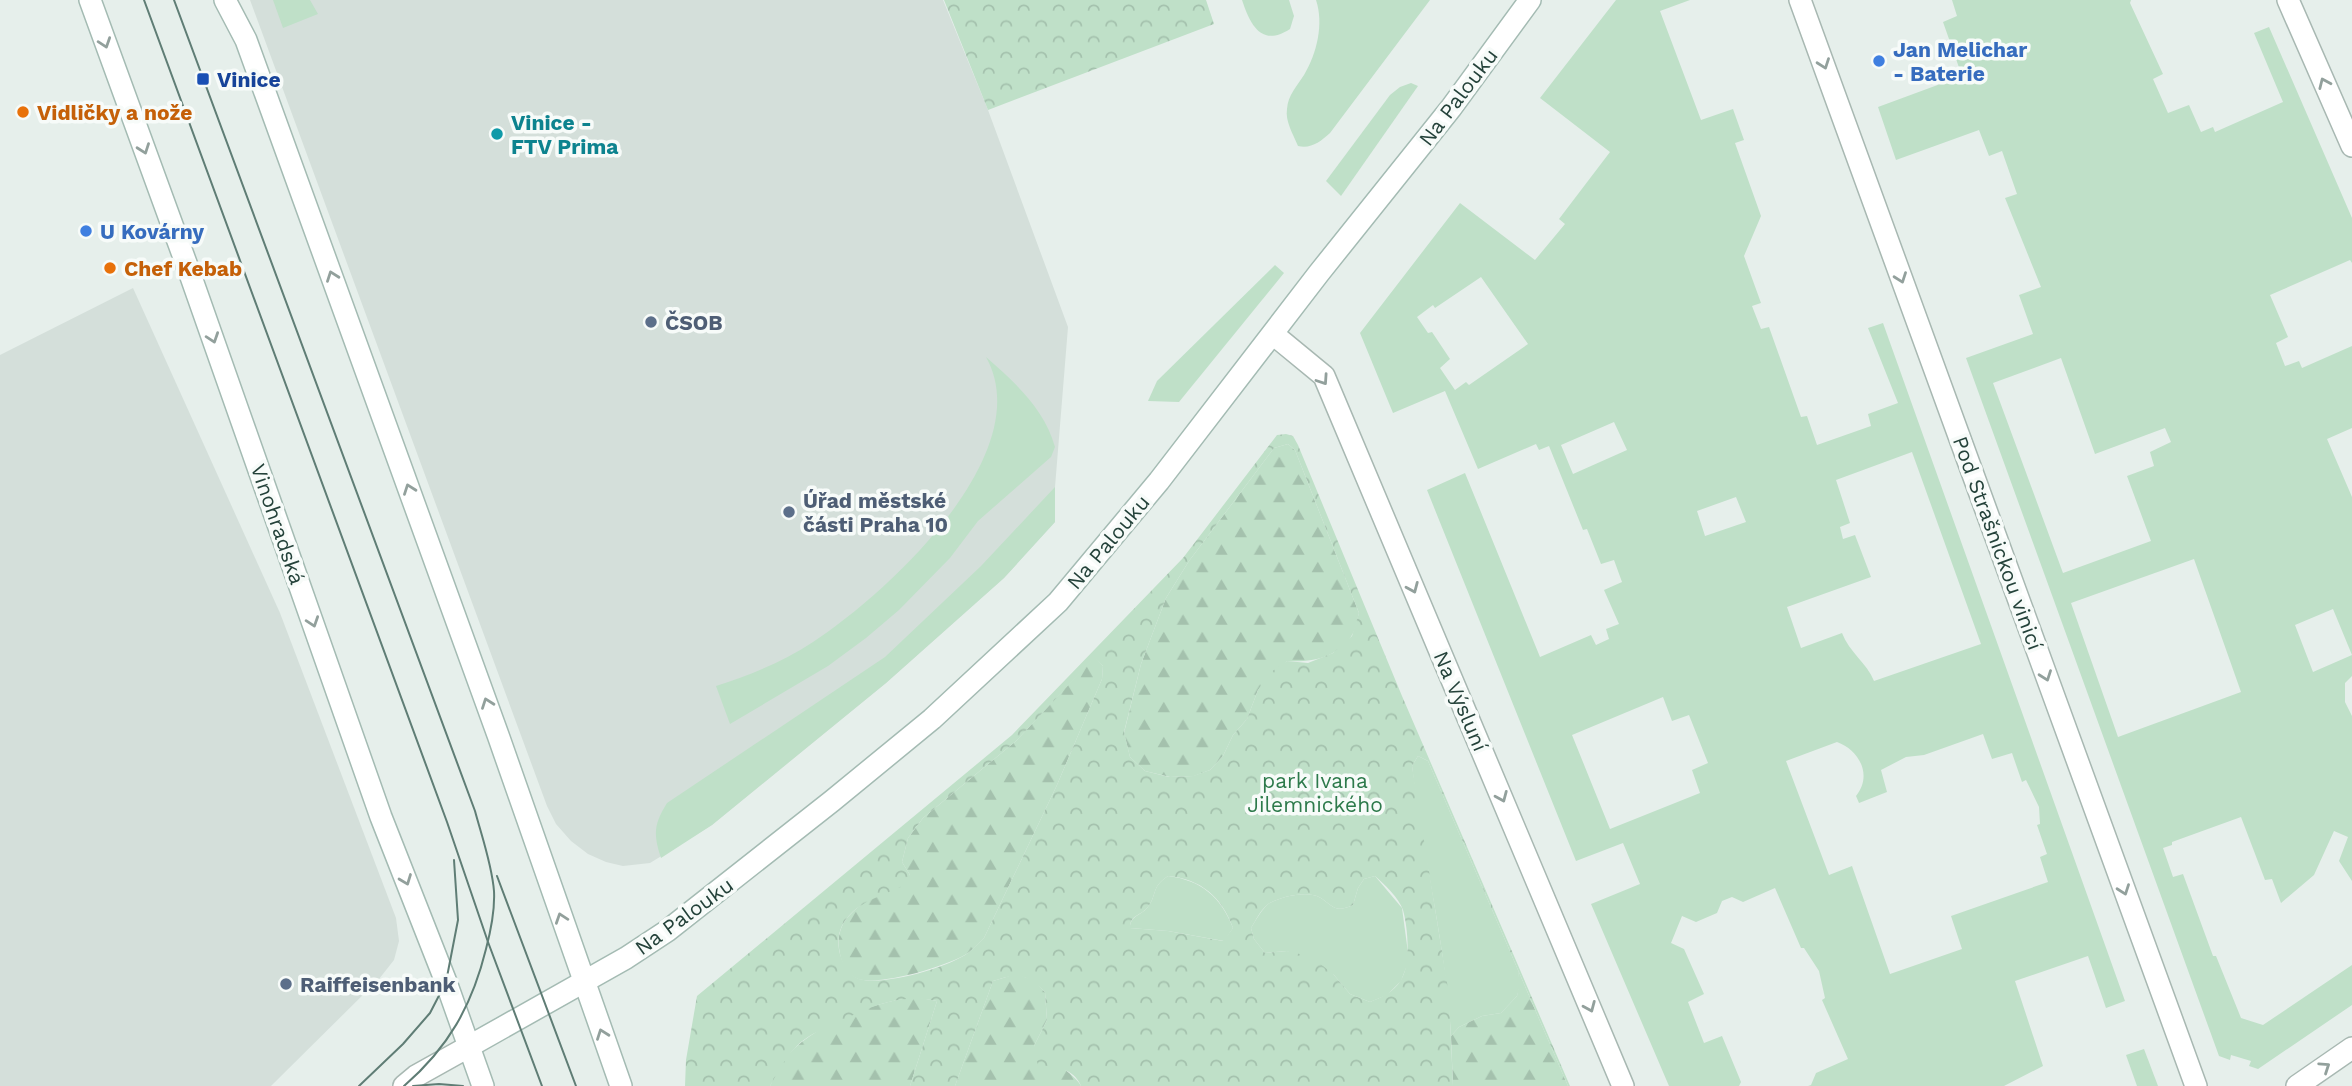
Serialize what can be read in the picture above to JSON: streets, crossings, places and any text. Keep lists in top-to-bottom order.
{
  "streets": {
    "street": [
      "Na Palouku",
      "Vinohradská",
      "Pod Strašnickou vinicí",
      "Na Výsluní"
    ]
  },
  "crossings": [
    ["Na Palouku", "Vinohradská"],
    ["Na Palouku", "Na Výsluní"]
  ],
  "one_way": ["Pod Strašnickou vinicí", "Na Výsluní"],
  "parks": ["park Ivana Jilemnického"],
  "places": {
    "other": [
      "Jan Melichar - Baterie",
      "Vidličky a nože",
      "Vinice - FTV Prima",
      "U Kovárny",
      "Chef Kebab",
      "ČSOB",
      "Úřad městské části Praha 10",
      "Raiffeisenbank"
    ],
    "transit": ["Vinice"]
  }
}
